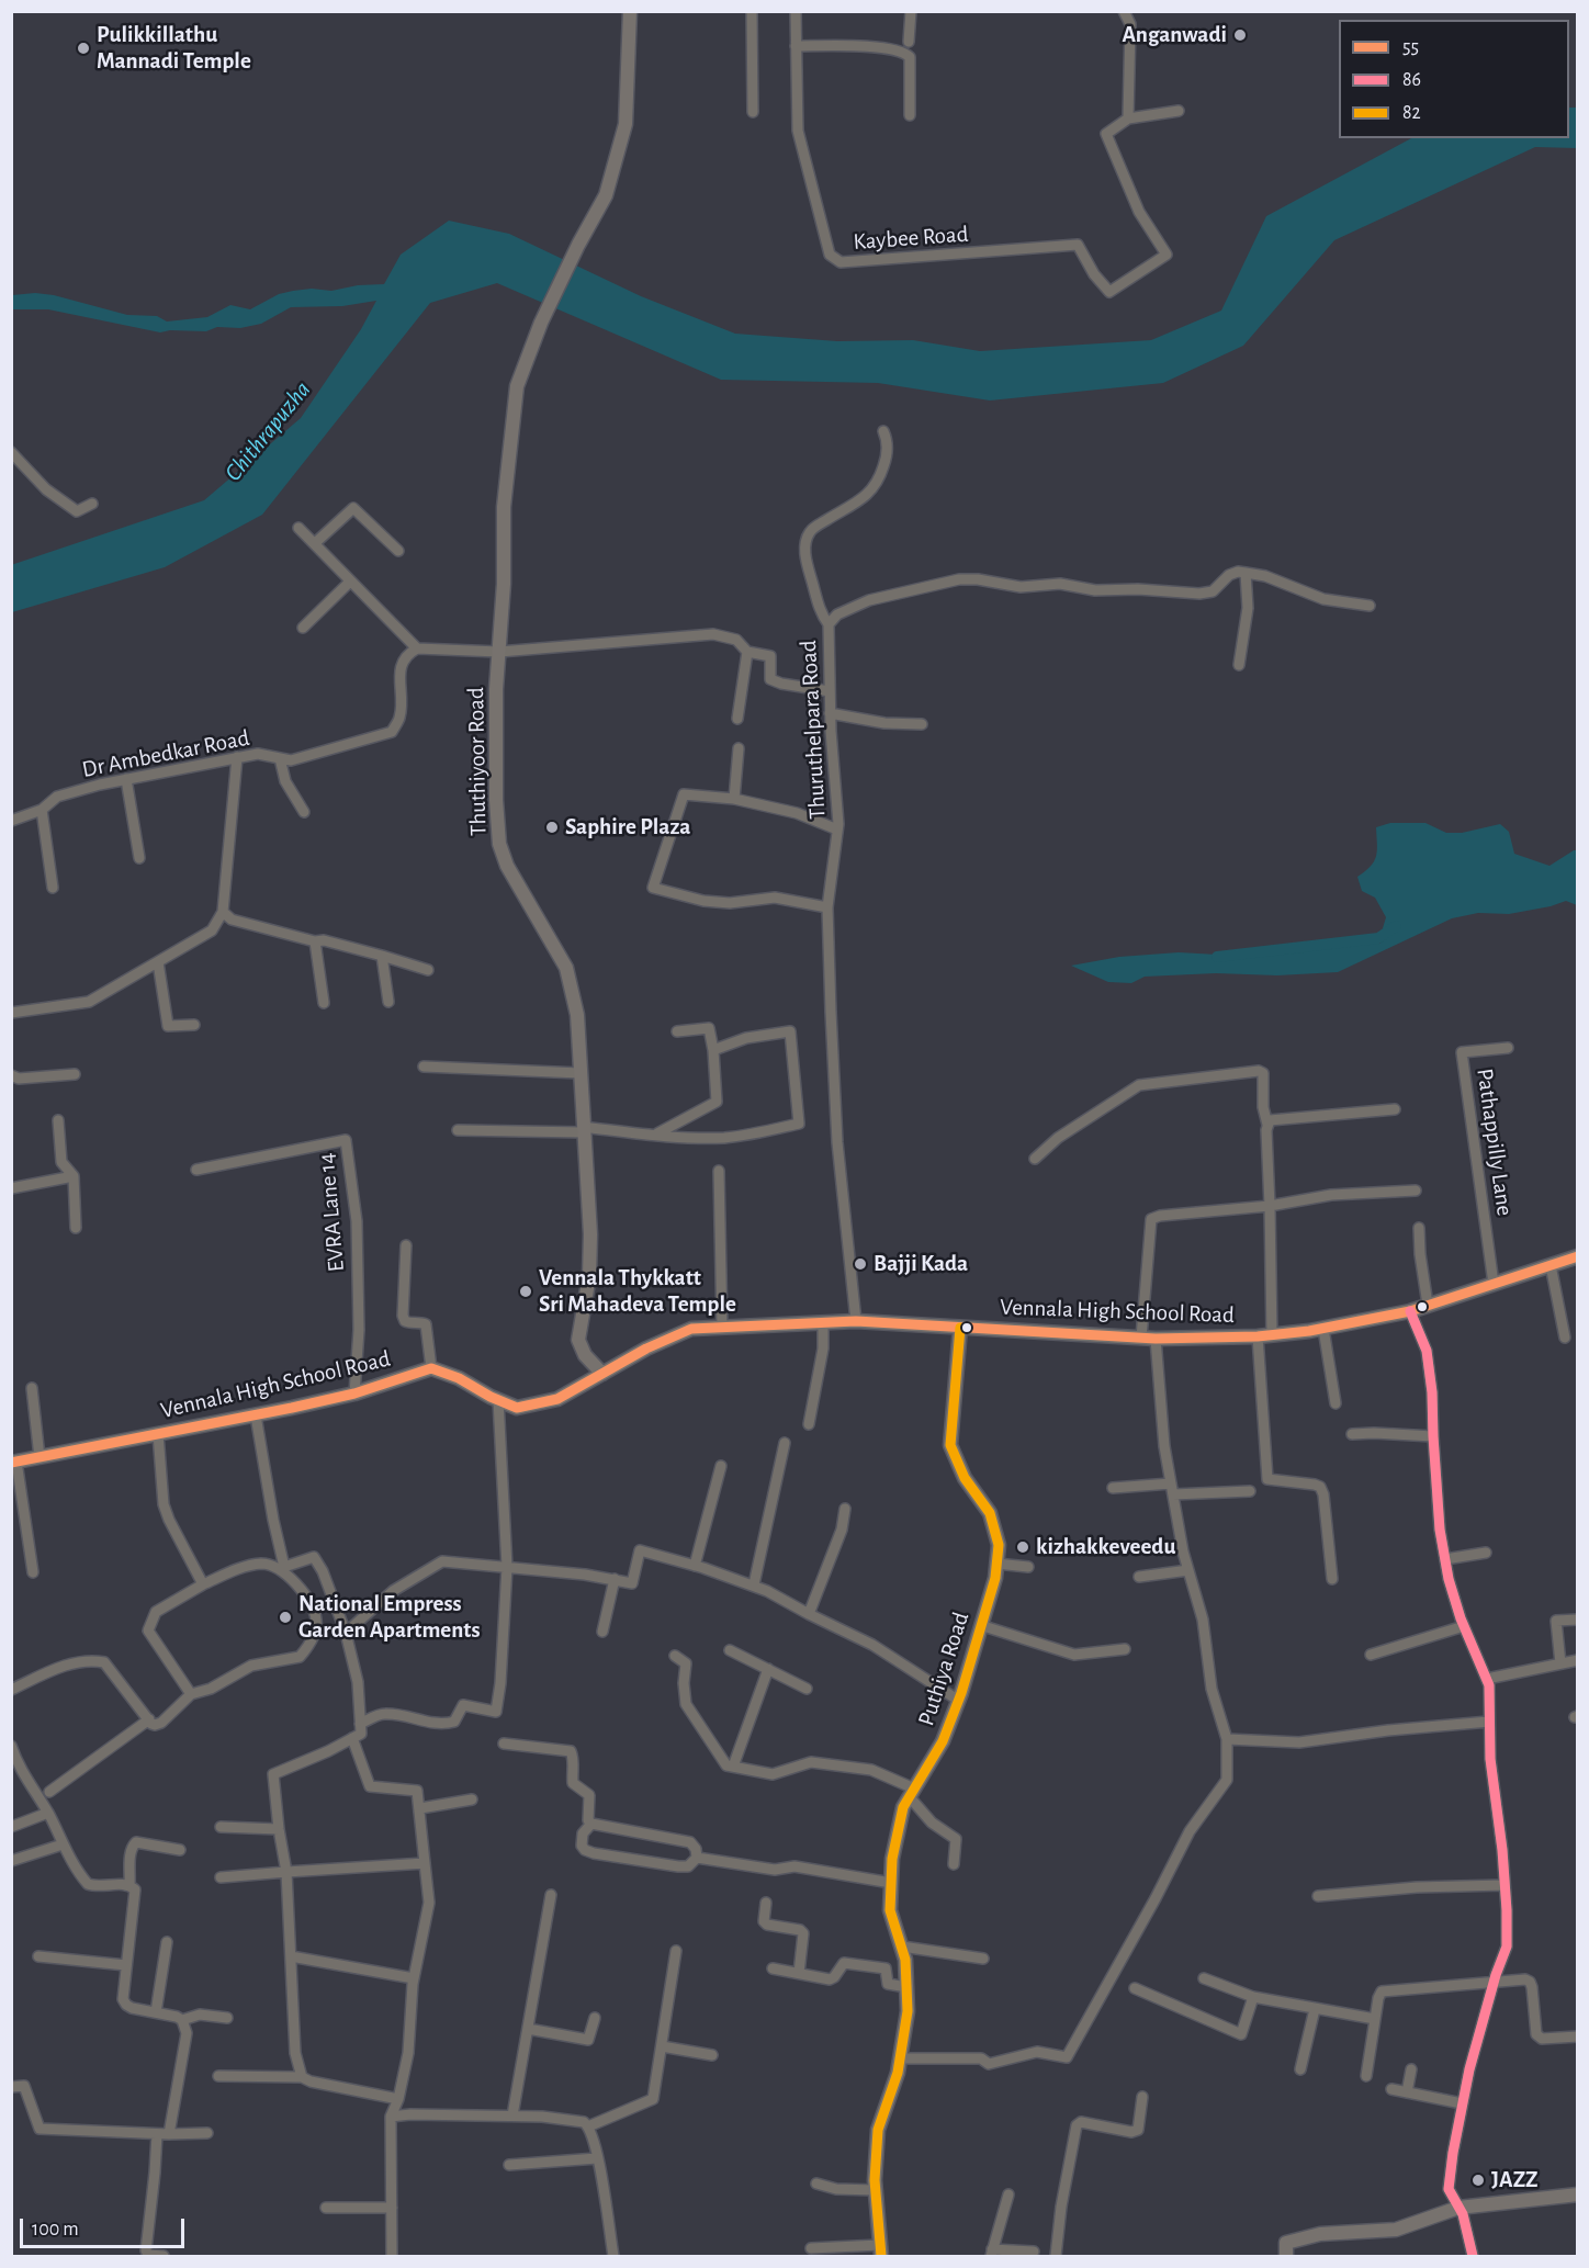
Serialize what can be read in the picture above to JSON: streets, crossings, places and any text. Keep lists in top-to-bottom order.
{
  "streets": {
    "main road": ["Thuthiyoor Road", "Vennala High School Road", "Puthiya Road"],
    "street": [
      "Kaybee Road",
      "Thuruthelpara Road",
      "Dr Ambedkar Road",
      "Pathappilly Lane",
      "EVRA Lane 14"
    ]
  },
  "crossings": [
    ["Thuruthelpara Road", "Vennala High School Road"],
    ["Thuthiyoor Road", "Vennala High School Road"],
    ["Pathappilly Lane", "Vennala High School Road"],
    ["EVRA Lane 14", "Vennala High School Road"],
    ["Vennala High School Road", "Puthiya Road"]
  ],
  "water": ["Chithrapuzha"],
  "places": [
    "Anganwadi",
    "Pulikkillathu Mannadi Temple",
    "Saphire Plaza",
    "Bajji Kada",
    "Vennala Thykkatt Sri Mahadeva Temple",
    "kizhakkeveedu",
    "National Empress Garden Apartments",
    "JAZZ"
  ],
  "lines": ["transit line 55", "transit line 86", "transit line 82"],
  "legend": ["55", "86", "82"],
  "scale_bar": "100 m"
}
